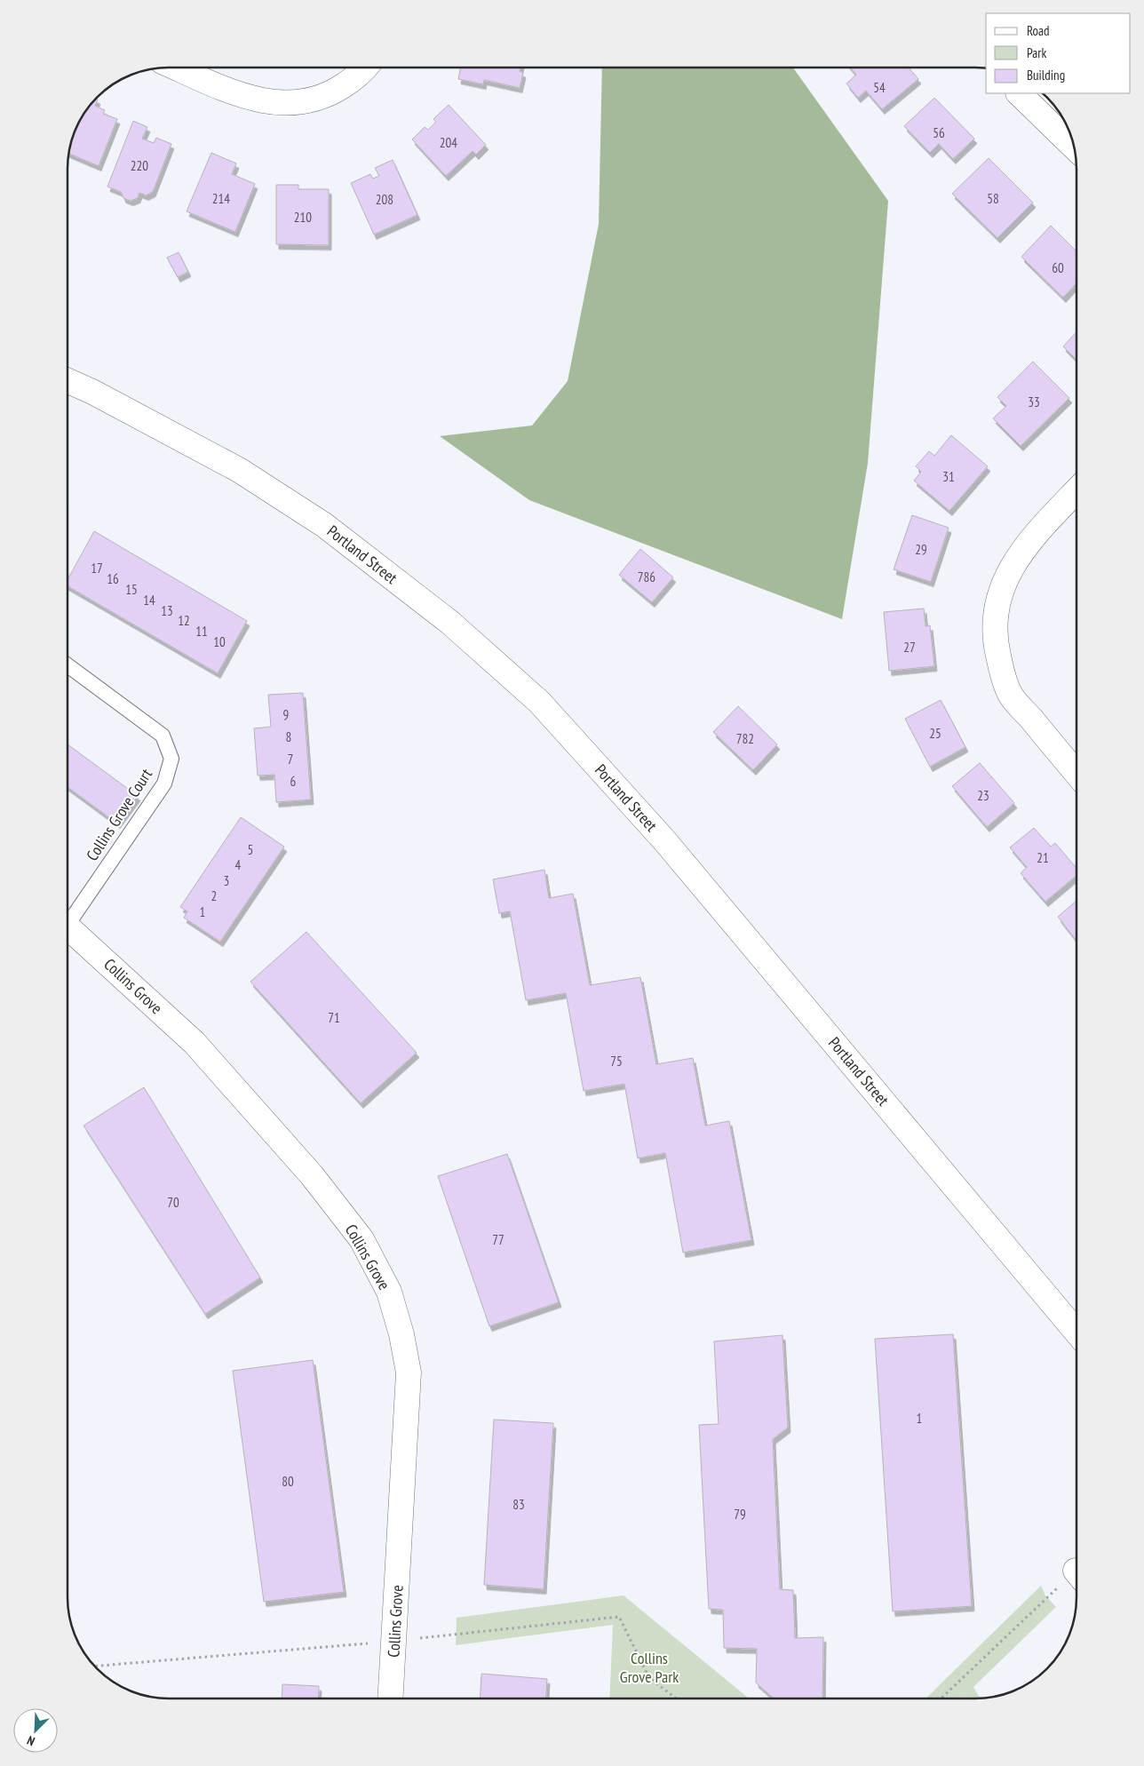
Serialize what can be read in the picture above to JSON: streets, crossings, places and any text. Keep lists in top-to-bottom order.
{
  "streets": {
    "street": ["Portland Street", "Collins Grove"],
    "lane": ["Collins Grove Court"]
  },
  "parks": ["Collins Grove Park"],
  "house_numbers": [
    "54",
    "56",
    "204",
    "220",
    "214",
    "58",
    "208",
    "210",
    "60",
    "33",
    "31",
    "29",
    "17",
    "786",
    "16",
    "15",
    "14",
    "13",
    "12",
    "11",
    "10",
    "27",
    "9",
    "25",
    "8",
    "782",
    "7",
    "6",
    "23",
    "5",
    "21",
    "4",
    "3",
    "2",
    "1",
    "71",
    "75",
    "70",
    "77",
    "1",
    "80",
    "83",
    "79"
  ],
  "legend": ["Road", "Park", "Building"],
  "north": "bottom left"
}
